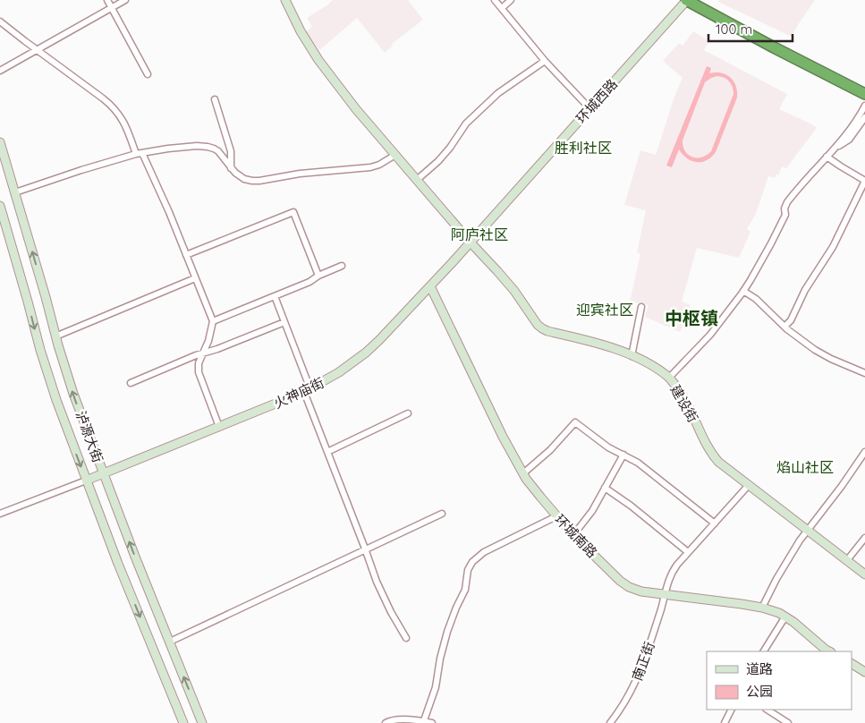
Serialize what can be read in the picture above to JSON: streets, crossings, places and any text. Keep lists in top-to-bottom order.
{
  "streets": {
    "main road": [
      "环城西路",
      "火神庙街",
      "建设街",
      "泸源大街",
      "环城南路"
    ],
    "street": ["南正街"]
  },
  "crossings": [
    ["环城西路", "火神庙街"],
    ["环城西路", "建设街"],
    ["火神庙街", "建设街"],
    ["火神庙街", "泸源大街"],
    ["火神庙街", "环城南路"],
    ["建设街", "南正街"],
    ["环城南路", "南正街"]
  ],
  "districts": [
    "胜利社区",
    "阿庐社区",
    "迎宾社区",
    "中枢镇",
    "焰山社区"
  ],
  "legend": ["道路", "公园"],
  "scale_bar": "100 m"
}
